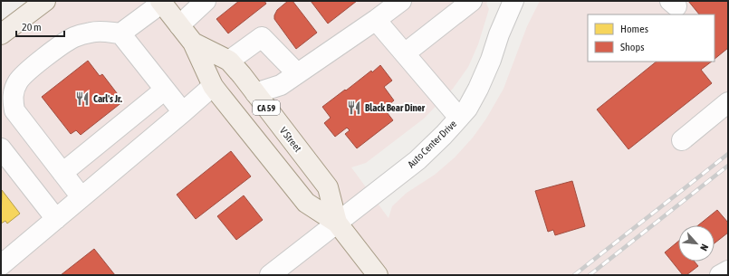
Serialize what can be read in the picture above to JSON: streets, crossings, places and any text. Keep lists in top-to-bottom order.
{
  "streets": {
    "main road": ["CA 59", "V Street"],
    "street": ["Auto Center Drive"]
  },
  "crossings": [
    ["V Street", "Auto Center Drive"]
  ],
  "places": {
    "restaurant": ["Carl's Jr.", "Black Bear Diner"]
  },
  "legend": ["Homes", "Shops"],
  "scale_bar": "20 m",
  "north": "bottom right"
}
